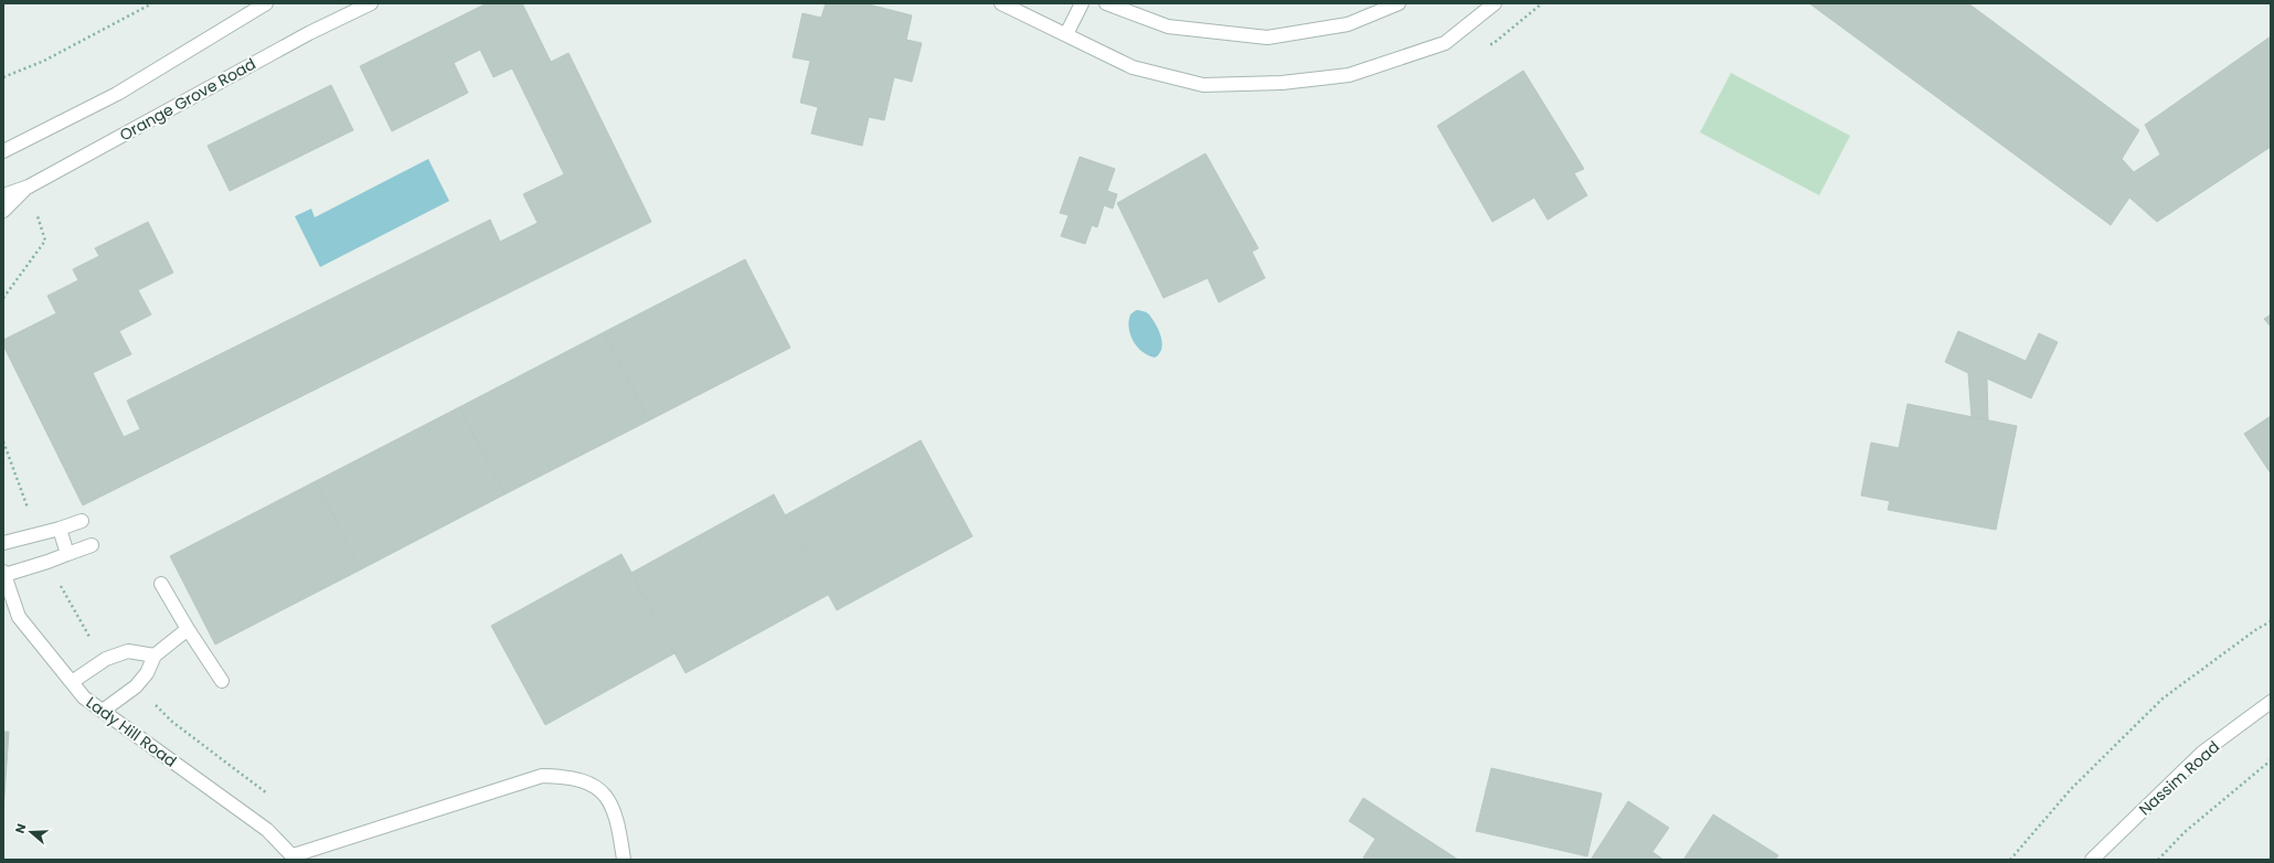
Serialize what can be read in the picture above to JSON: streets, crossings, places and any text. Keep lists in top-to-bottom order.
{
  "streets": {
    "street": ["Orange Grove Road", "Lady Hill Road", "Nassim Road"]
  },
  "north": "left"
}
